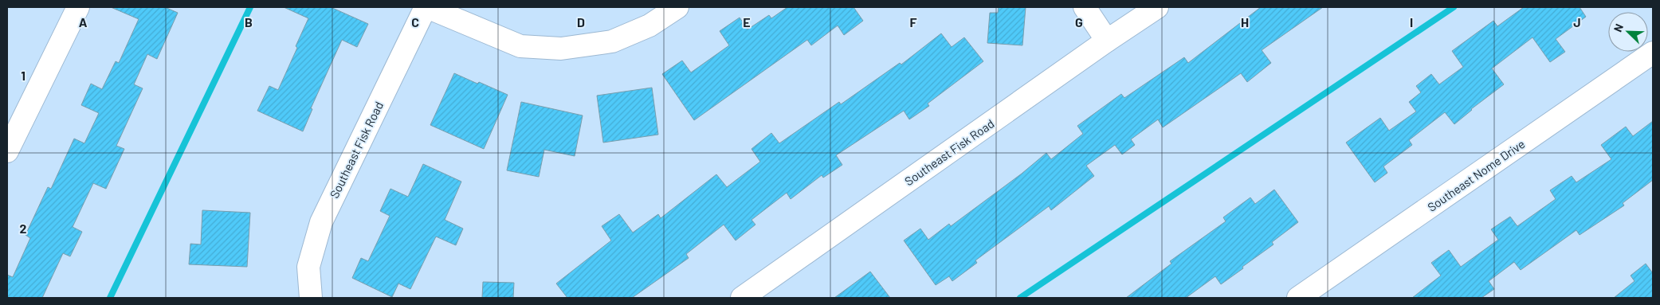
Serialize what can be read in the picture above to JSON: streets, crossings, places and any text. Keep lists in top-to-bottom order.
{
  "streets": {
    "street": ["Southeast Fisk Road", "Southeast Nome Drive"]
  },
  "north": "top left",
  "grid": {
    "columns": [
      "A",
      "B",
      "C",
      "D",
      "E",
      "F",
      "G",
      "H",
      "I",
      "J"
    ],
    "rows": ["1", "2"]
  }
}
